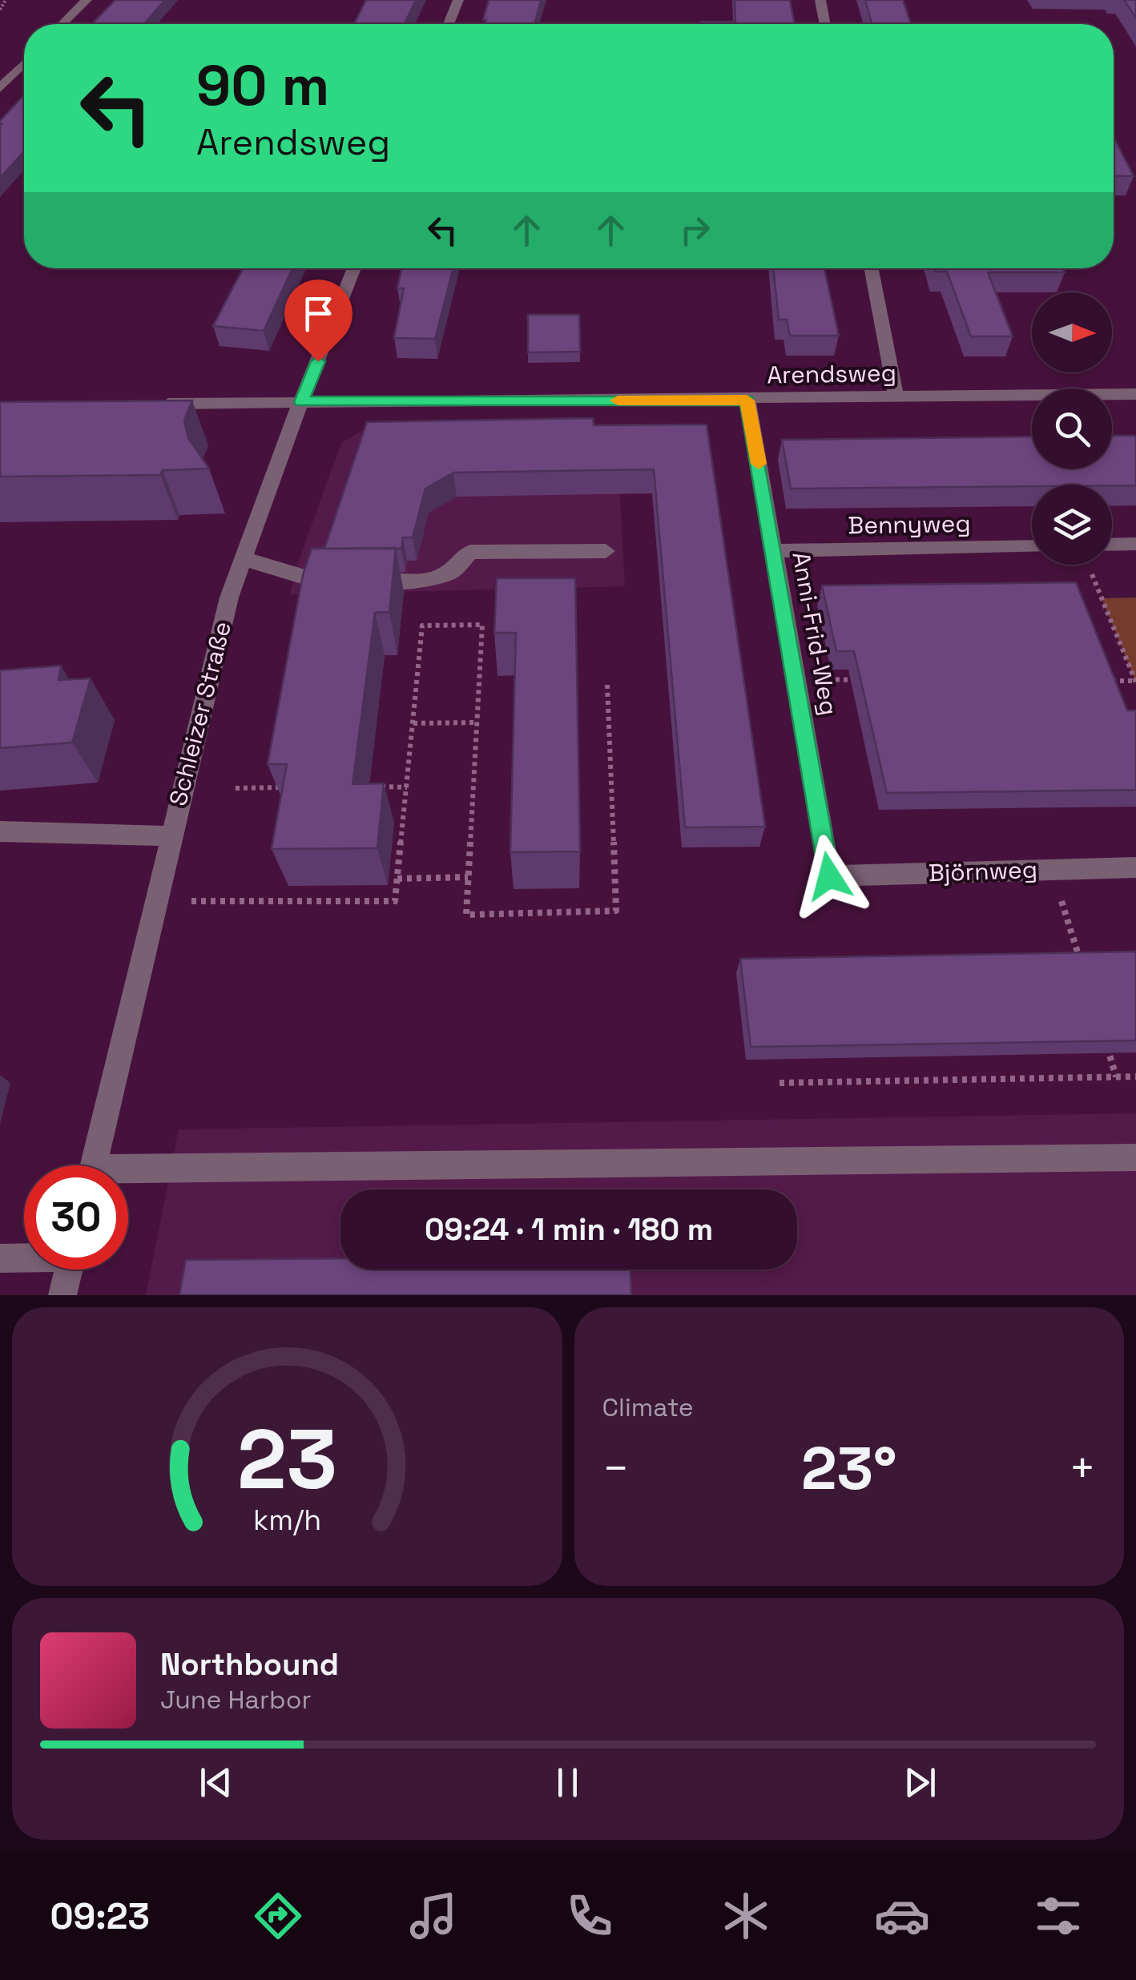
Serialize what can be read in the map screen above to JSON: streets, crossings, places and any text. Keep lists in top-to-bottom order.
{
  "streets": {
    "street": [
      "Arendsweg",
      "Bennyweg",
      "Anni-Frid-Weg",
      "Schleizer Straße",
      "Björnweg"
    ]
  },
  "crossings": [
    ["Arendsweg", "Anni-Frid-Weg"],
    ["Arendsweg", "Schleizer Straße"],
    ["Bennyweg", "Anni-Frid-Weg"],
    ["Anni-Frid-Weg", "Björnweg"]
  ],
  "north": "right",
  "page": {
    "turn": ["90 m", "Arendsweg"],
    "limit": "30",
    "trip": "09:24 · 1 min · 180 m",
    "tile": "Climate",
    "heat": ["−", "23°", "+"],
    "song": ["Northbound", "June Harbor"],
    "tabs": "09:23",
    "gauge": ["23", "km/h"]
  }
}
